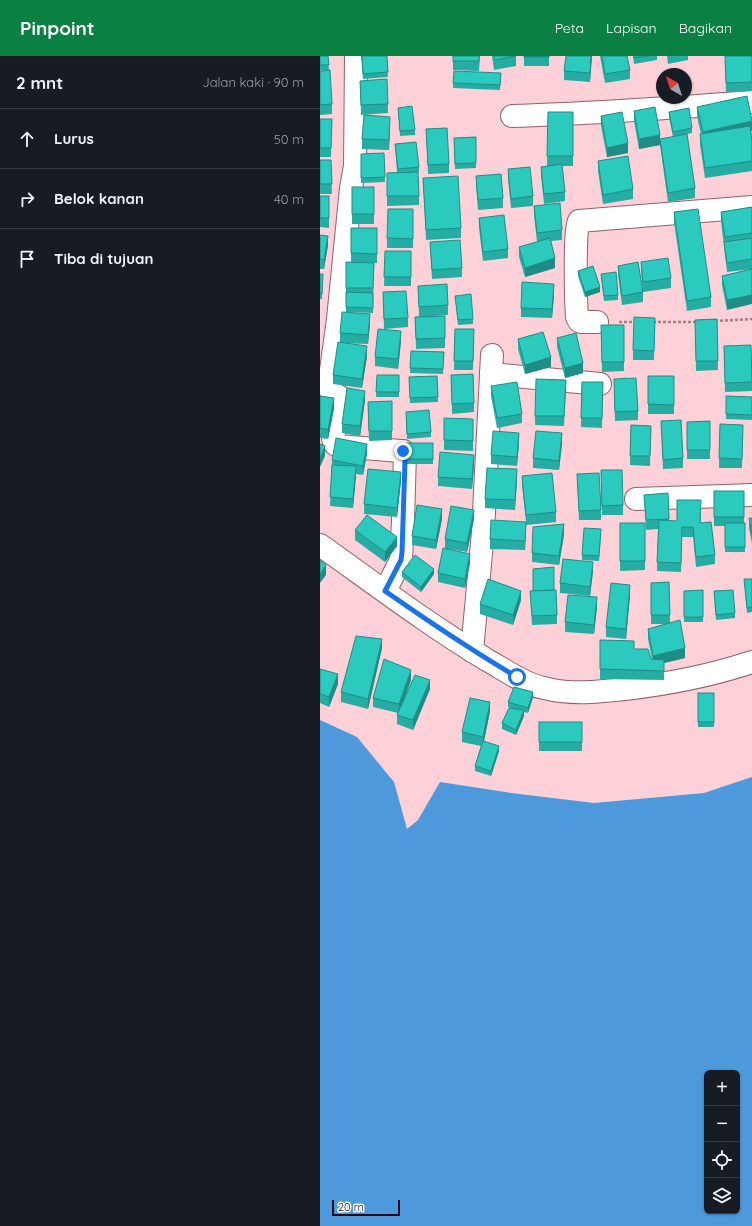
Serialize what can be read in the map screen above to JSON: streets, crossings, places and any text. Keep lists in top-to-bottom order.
{
  "scale_bar": "20 m",
  "north": "top left",
  "page": {
    "header": "Pinpoint",
    "nav": ["Peta", "Lapisan", "Bagikan"],
    "heading": ["2 mnt", "Jalan kaki · 90 m"],
    "list": [
      ["Lurus", "50 m"],
      ["Belok kanan", "40 m"],
      "Tiba di tujuan"
    ],
    "map_buttons": ["+", "−"],
    "scale": "20 m"
  }
}
